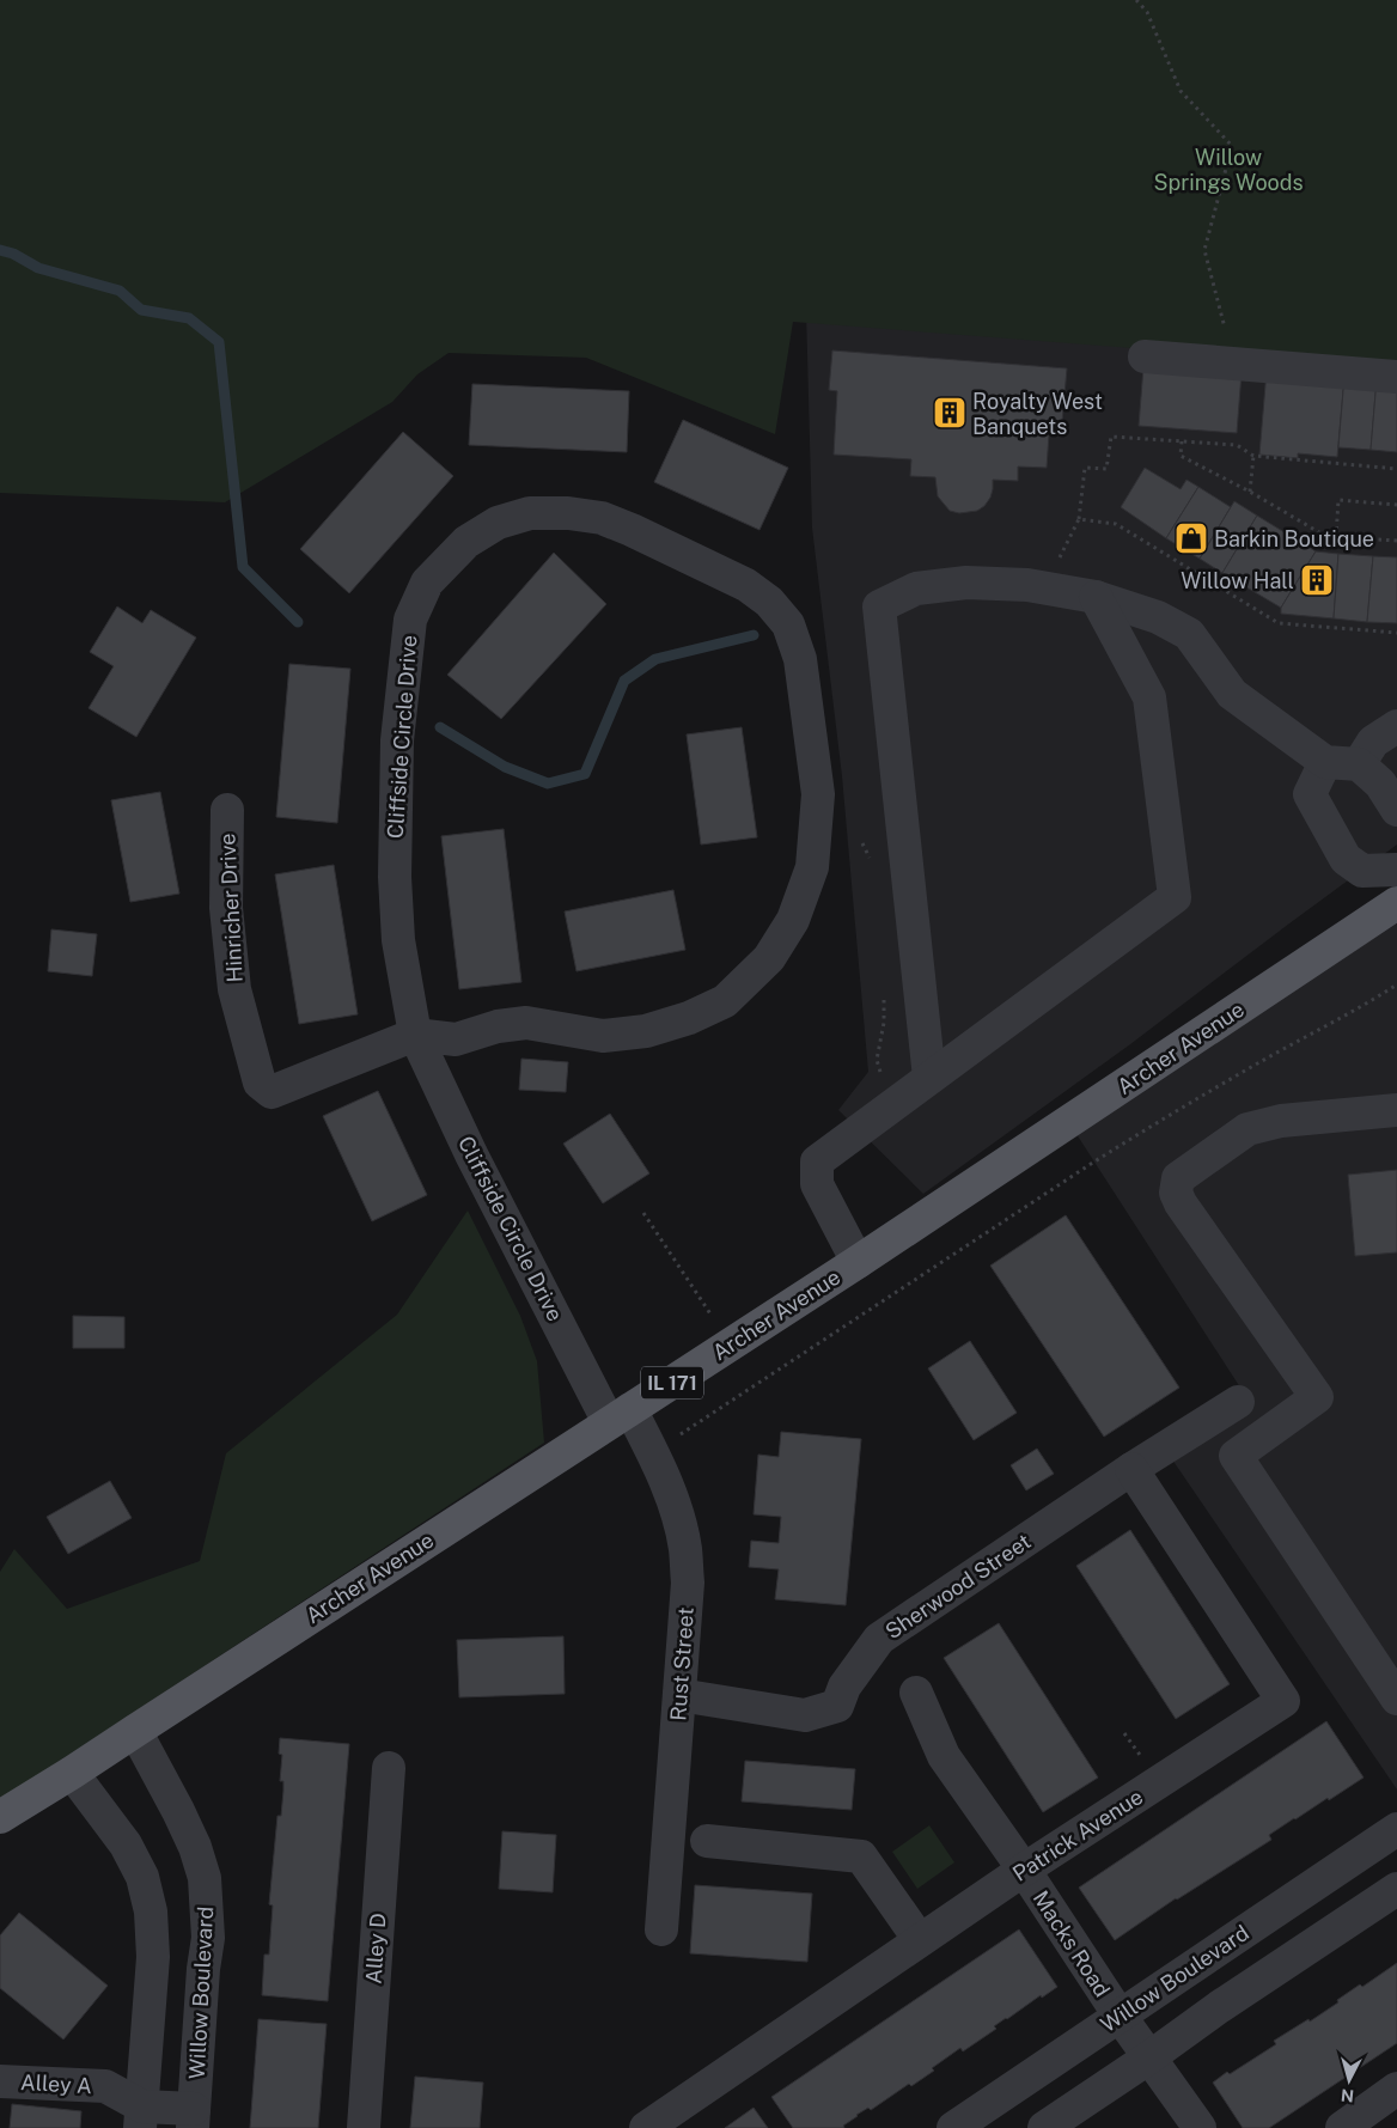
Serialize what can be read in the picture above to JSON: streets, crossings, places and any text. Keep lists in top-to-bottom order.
{
  "streets": {
    "main road": ["Archer Avenue", "IL 171"],
    "street": [
      "Cliffside Circle Drive",
      "Hinricher Drive",
      "Sherwood Street",
      "Rust Street",
      "Patrick Avenue",
      "Macks Road",
      "Alley D",
      "Willow Boulevard",
      "Alley A"
    ]
  },
  "crossings": [
    ["Cliffside Circle Drive", "Hinricher Drive"],
    ["Cliffside Circle Drive", "Archer Avenue"],
    ["Cliffside Circle Drive", "Rust Street"],
    ["Archer Avenue", "Rust Street"],
    ["Archer Avenue", "Willow Boulevard"],
    ["Sherwood Street", "Rust Street"],
    ["Sherwood Street", "Patrick Avenue"],
    ["Patrick Avenue", "Macks Road"],
    ["Macks Road", "Willow Boulevard"]
  ],
  "parks": ["Willow Springs Woods"],
  "places": {
    "building": ["Royalty West Banquets", "Willow Hall"],
    "shop": ["Barkin Boutique"]
  },
  "north": "bottom"
}
